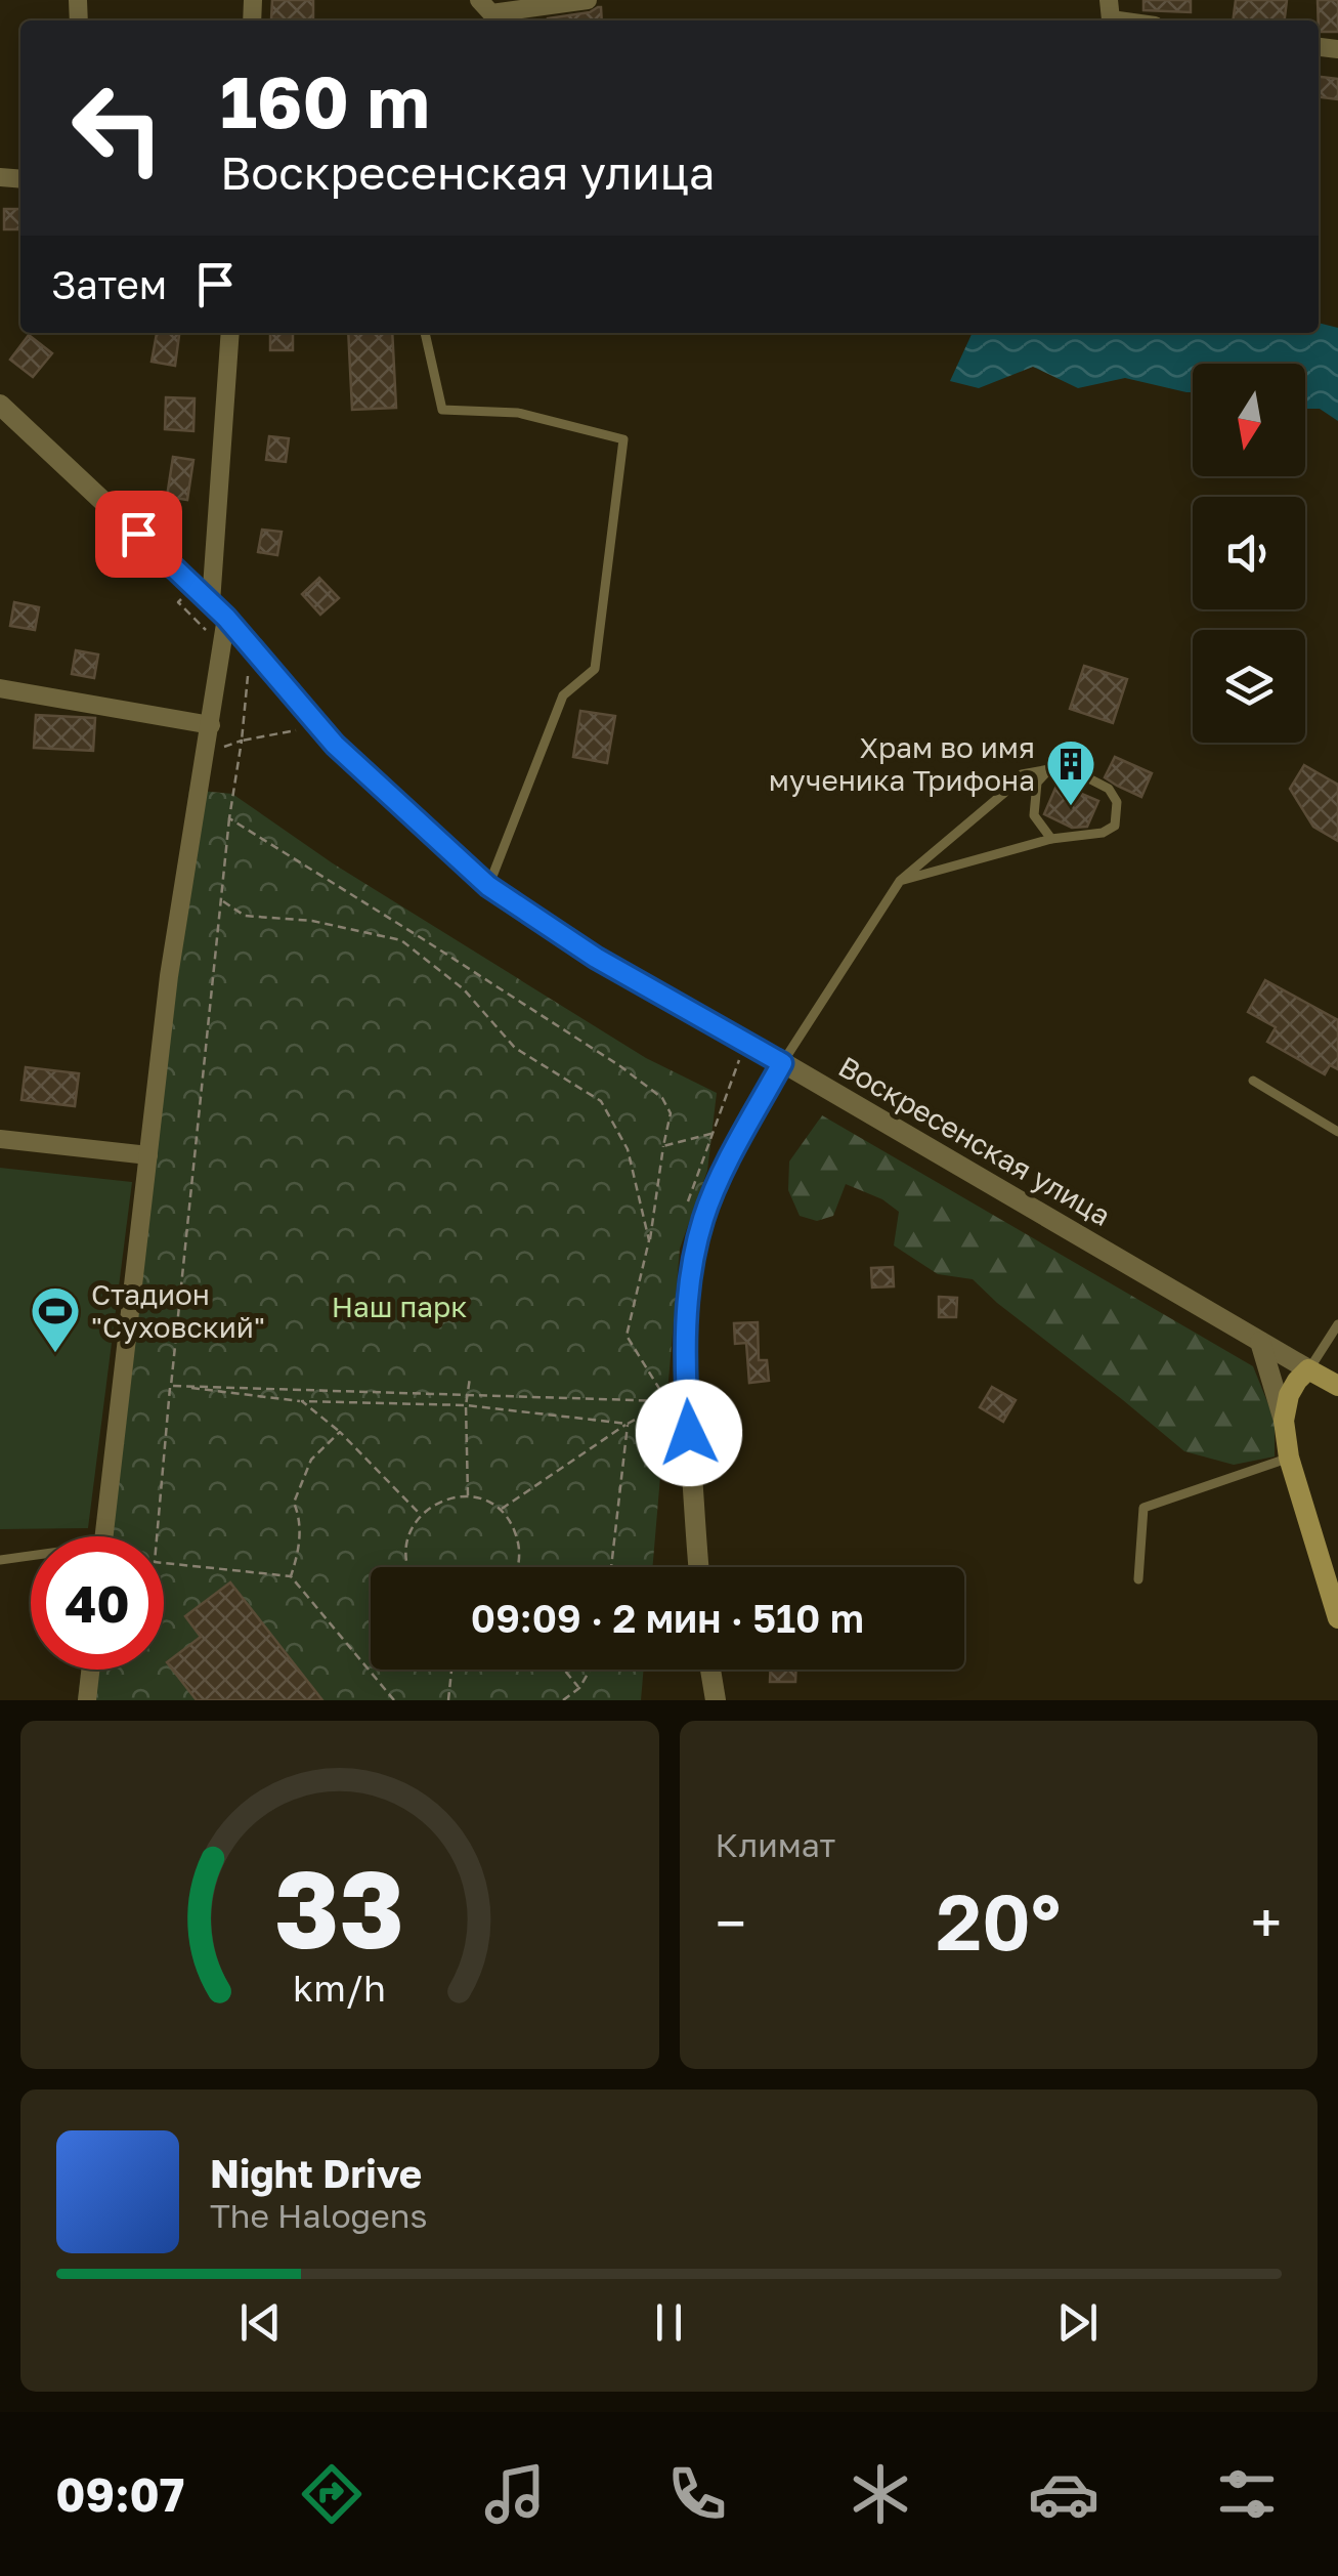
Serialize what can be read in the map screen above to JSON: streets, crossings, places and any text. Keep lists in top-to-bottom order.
{
  "streets": {
    "main road": ["Воскресенская улица"]
  },
  "parks": ["Наш парк"],
  "places": {
    "building": ["Храм во имя мученика Трифона"],
    "sports": ["Стадион \"Суховский\""]
  },
  "north": "bottom",
  "page": {
    "turn": ["160 m", "Воскресенская улица"],
    "then": "Затем",
    "limit": "40",
    "trip": "09:09 · 2 мин · 510 m",
    "tile": "Климат",
    "heat": ["−", "20°", "+"],
    "song": ["Night Drive", "The Halogens"],
    "tabs": "09:07",
    "gauge": ["33", "km/h"]
  }
}
